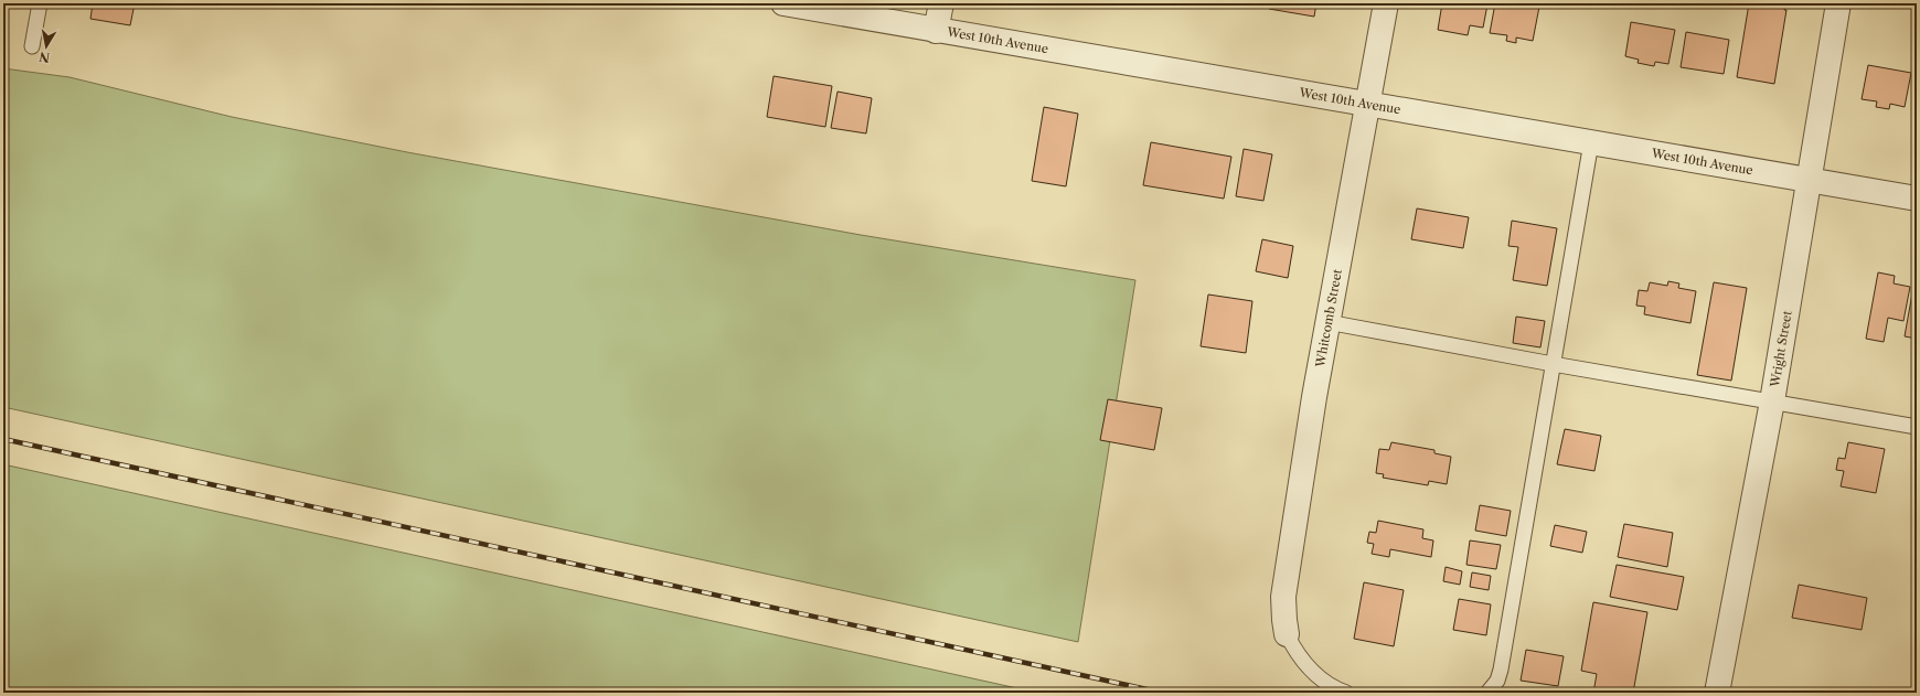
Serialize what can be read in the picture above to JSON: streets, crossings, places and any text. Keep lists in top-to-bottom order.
{
  "streets": {
    "street": ["West 10th Avenue", "Whitcomb Street", "Wright Street"]
  },
  "crossings": [
    ["West 10th Avenue", "Whitcomb Street"],
    ["West 10th Avenue", "Wright Street"]
  ],
  "north": "bottom"
}
